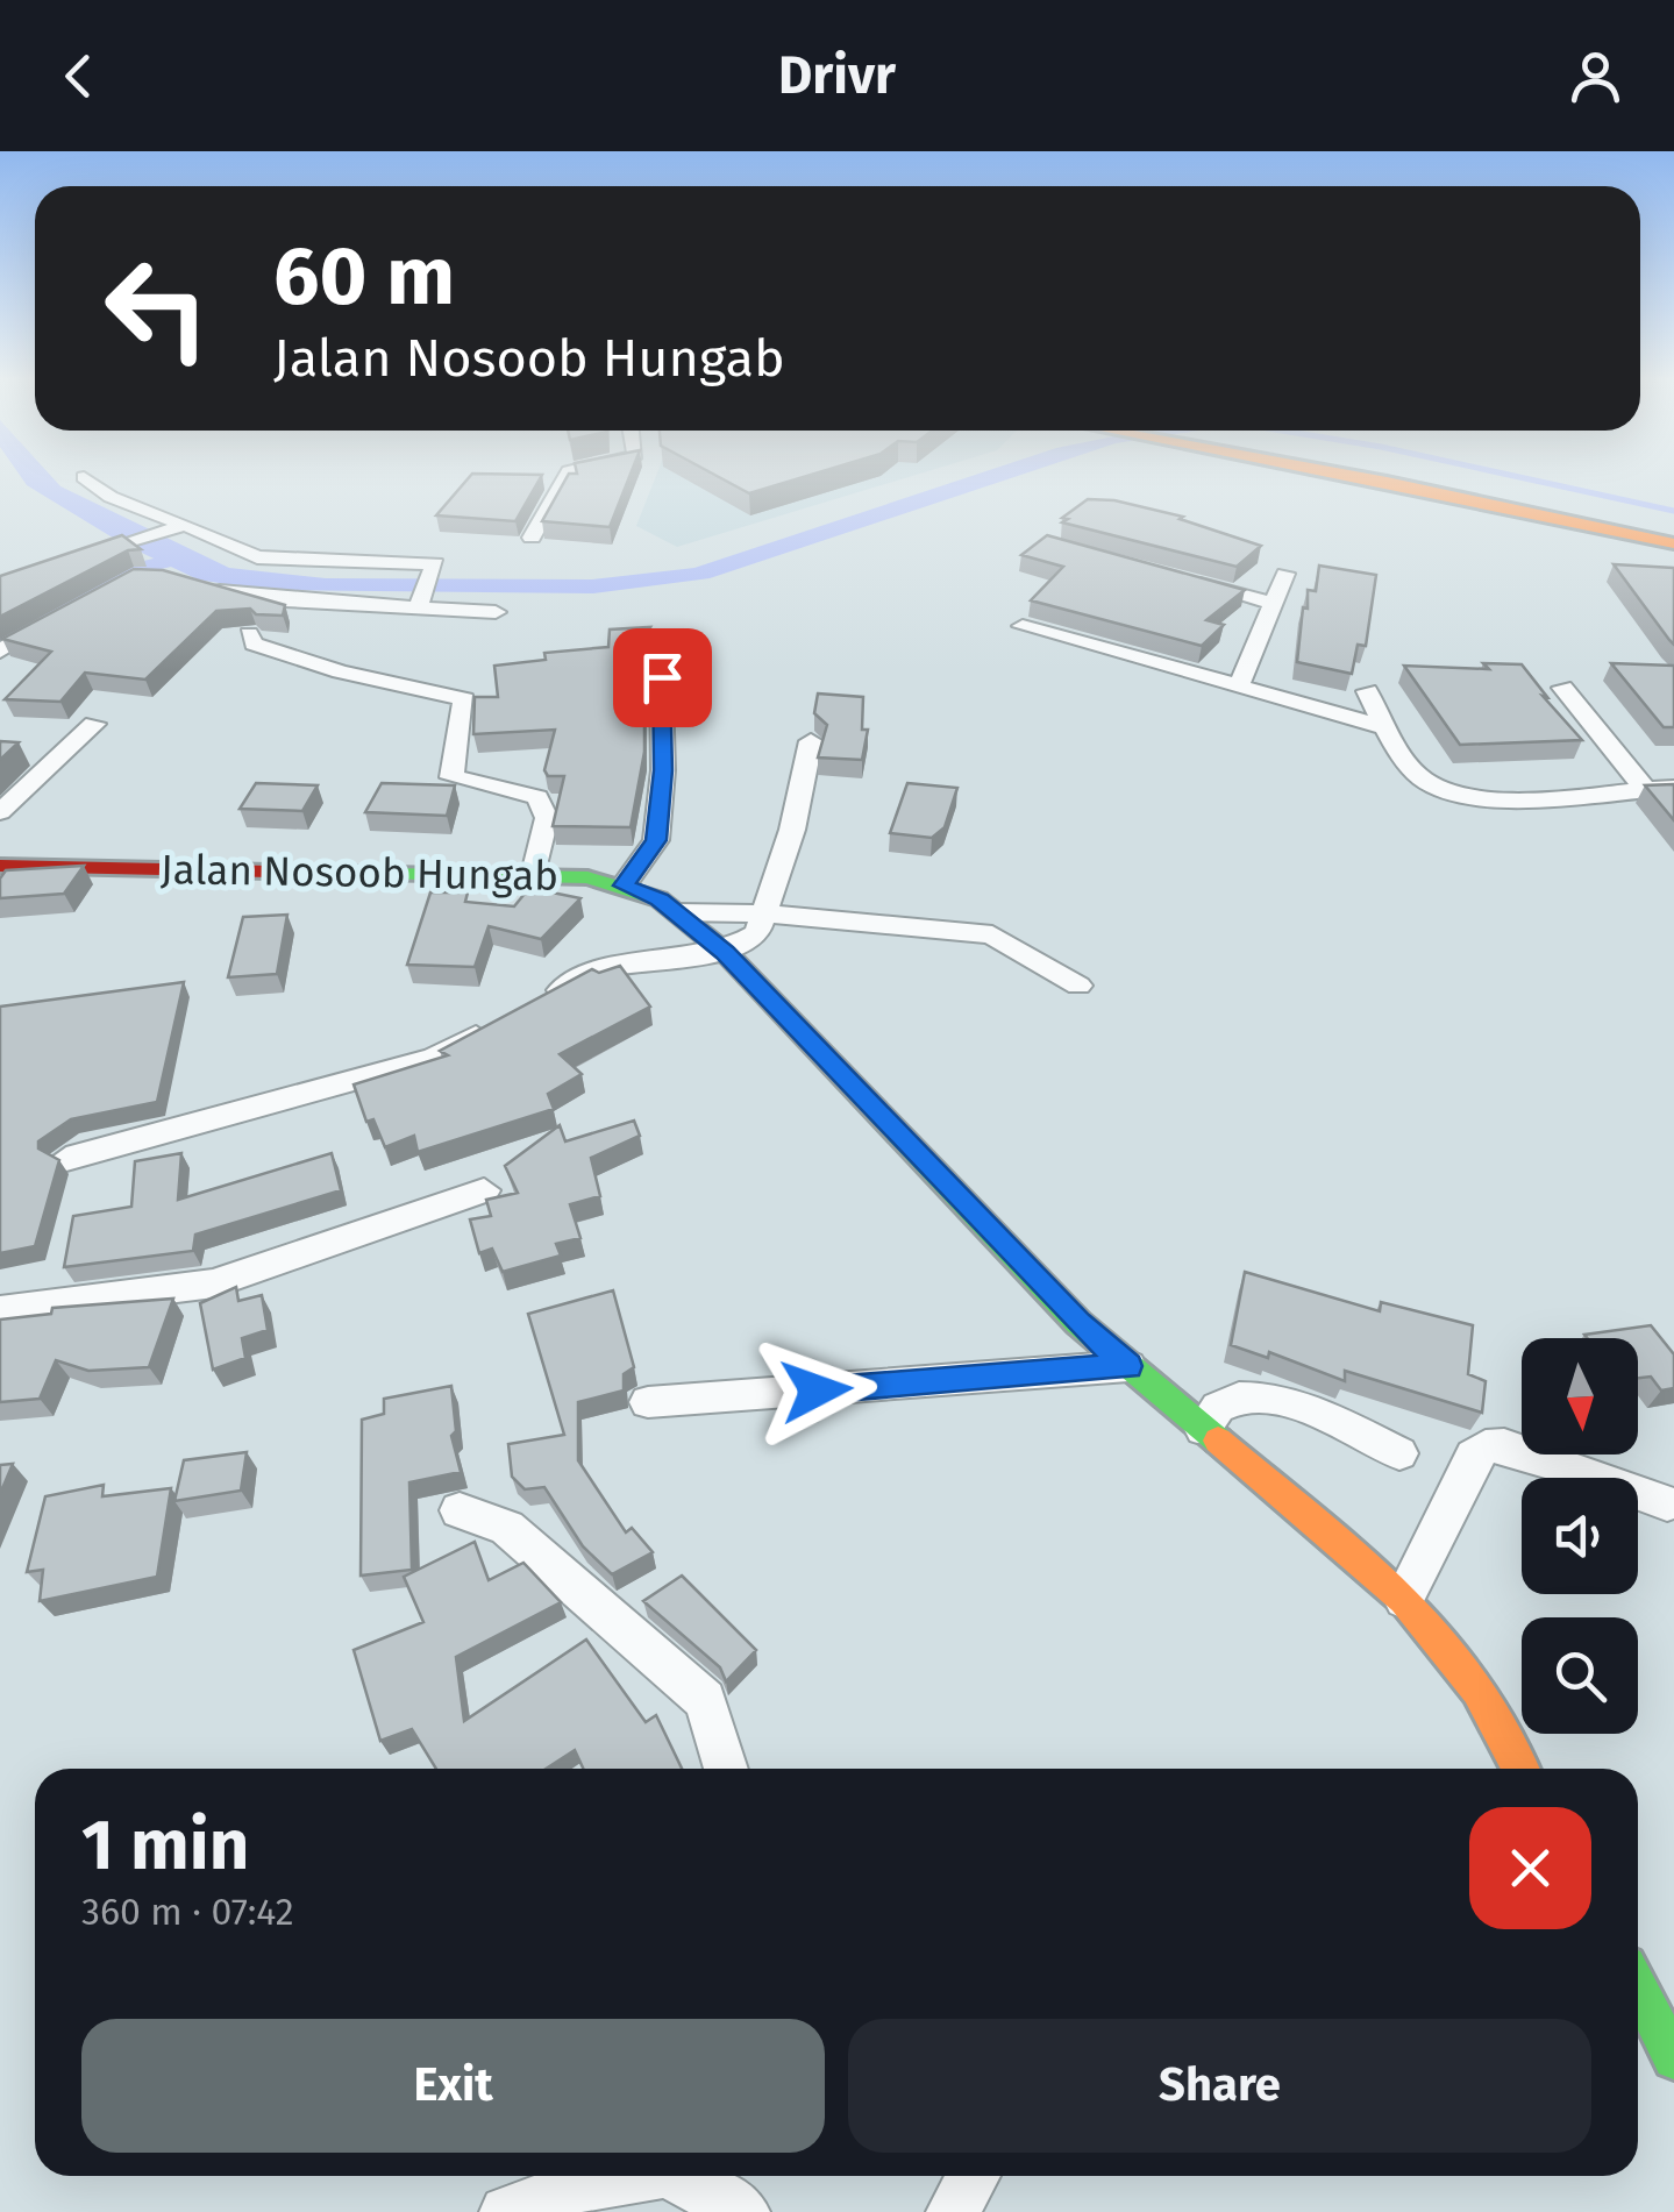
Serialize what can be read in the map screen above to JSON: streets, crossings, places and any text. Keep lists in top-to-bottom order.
{
  "streets": {
    "main road": ["Jalan Nosoob Hungab"]
  },
  "north": "bottom",
  "page": {
    "header": "Drivr",
    "turn": ["60 m", "Jalan Nosoob Hungab"],
    "heading": ["1 min", "360 m · 07:42"],
    "buttons": ["Exit", "Share"]
  }
}
